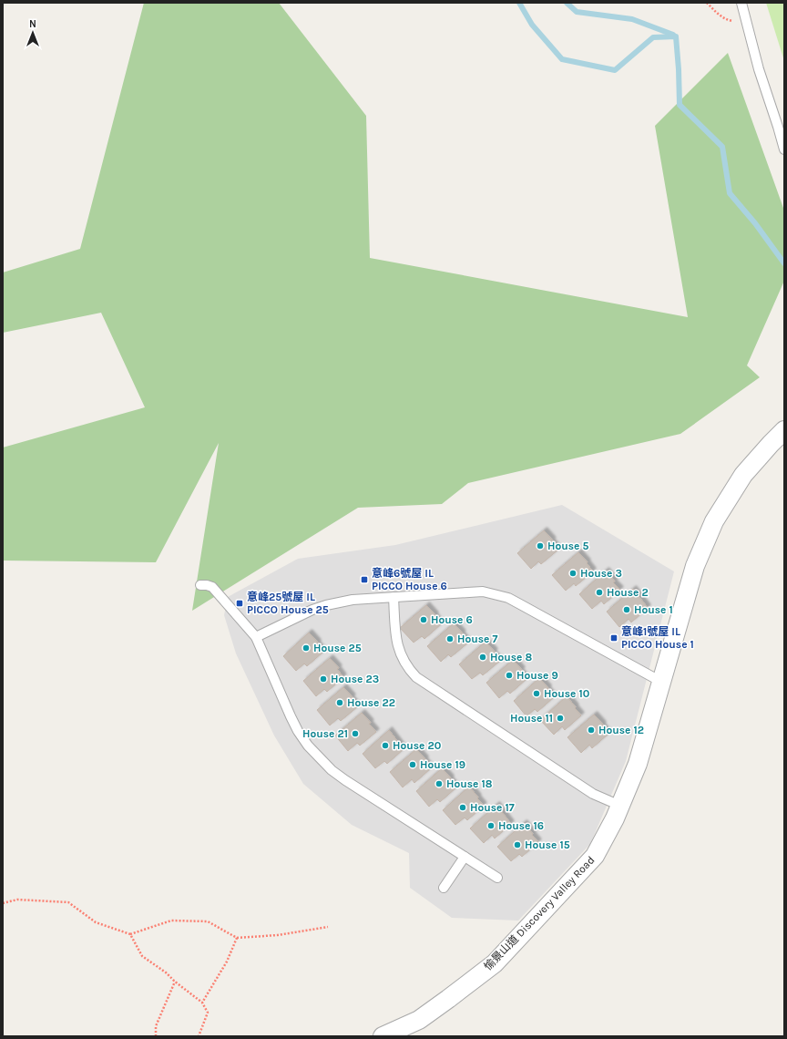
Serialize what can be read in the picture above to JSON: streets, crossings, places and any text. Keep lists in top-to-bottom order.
{
  "streets": {
    "street": ["愉景山道 Discovery Valley Road"]
  },
  "places": {
    "other": [
      "House 5",
      "House 3",
      "House 2",
      "House 1",
      "House 6",
      "House 7",
      "House 25",
      "House 8",
      "House 9",
      "House 23",
      "House 10",
      "House 22",
      "House 11",
      "House 12",
      "House 21",
      "House 20",
      "House 19",
      "House 18",
      "House 17",
      "House 16",
      "House 15"
    ],
    "transit": ["意峰6號屋 IL PICCO House 6", "意峰25號屋 IL PICCO House 25", "意峰1號屋 IL PICCO House 1"]
  },
  "north": "top"
}
